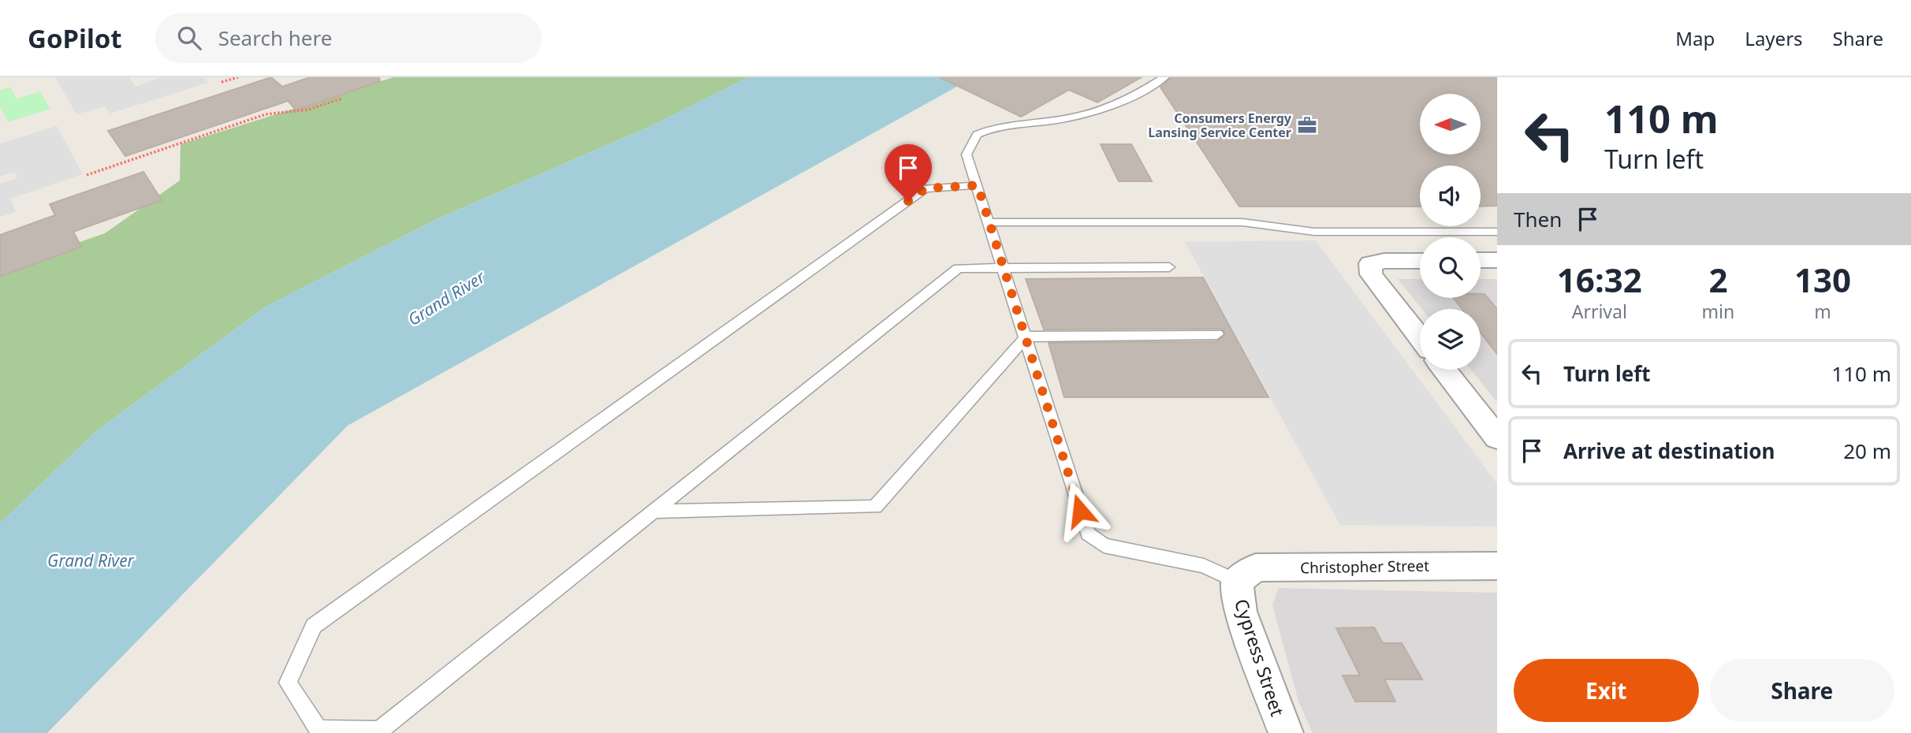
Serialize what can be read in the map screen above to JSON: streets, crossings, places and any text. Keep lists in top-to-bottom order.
{
  "streets": {
    "street": ["Christopher Street", "Cypress Street"]
  },
  "crossings": [
    ["Christopher Street", "Cypress Street"]
  ],
  "water": ["Grand River"],
  "places": {
    "office": ["Consumers Energy Lansing Service Center"]
  },
  "north": "left",
  "page": {
    "header": "GoPilot",
    "search": "Search here",
    "nav": ["Map", "Layers", "Share"],
    "turn": ["110 m", "Turn left"],
    "then": "Then",
    "eta": [
      "16:32",
      "Arrival",
      "2",
      "min",
      "130",
      "m"
    ],
    "list": [
      {
        "name": "Turn left",
        "value": "110 m"
      },
      {
        "name": "Arrive at destination",
        "value": "20 m"
      }
    ],
    "buttons": ["Exit", "Share"]
  }
}
